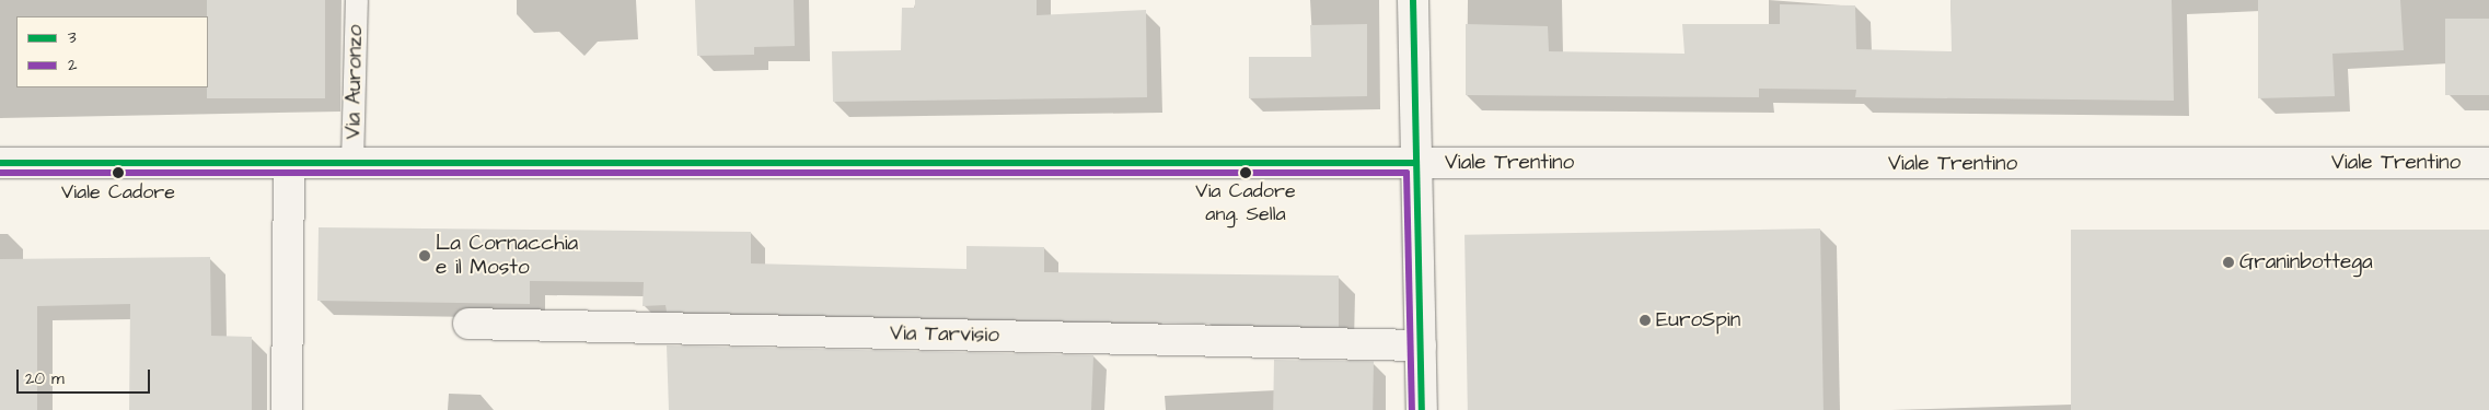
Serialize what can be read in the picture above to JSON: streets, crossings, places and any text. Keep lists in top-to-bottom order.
{
  "streets": {
    "street": ["Viale Trentino", "Via Tarvisio"],
    "lane": ["Via Auronzo"]
  },
  "crossings": [
    ["Via Auronzo", "Viale Trentino"]
  ],
  "places": [
    "Viale Cadore",
    "Via Cadore ang. Sella",
    "La Cornacchia e il Mosto",
    "Graninbottega",
    "EuroSpin"
  ],
  "lines": ["transit line 3", "transit line 2"],
  "legend": ["3", "2"],
  "scale_bar": "20 m"
}
